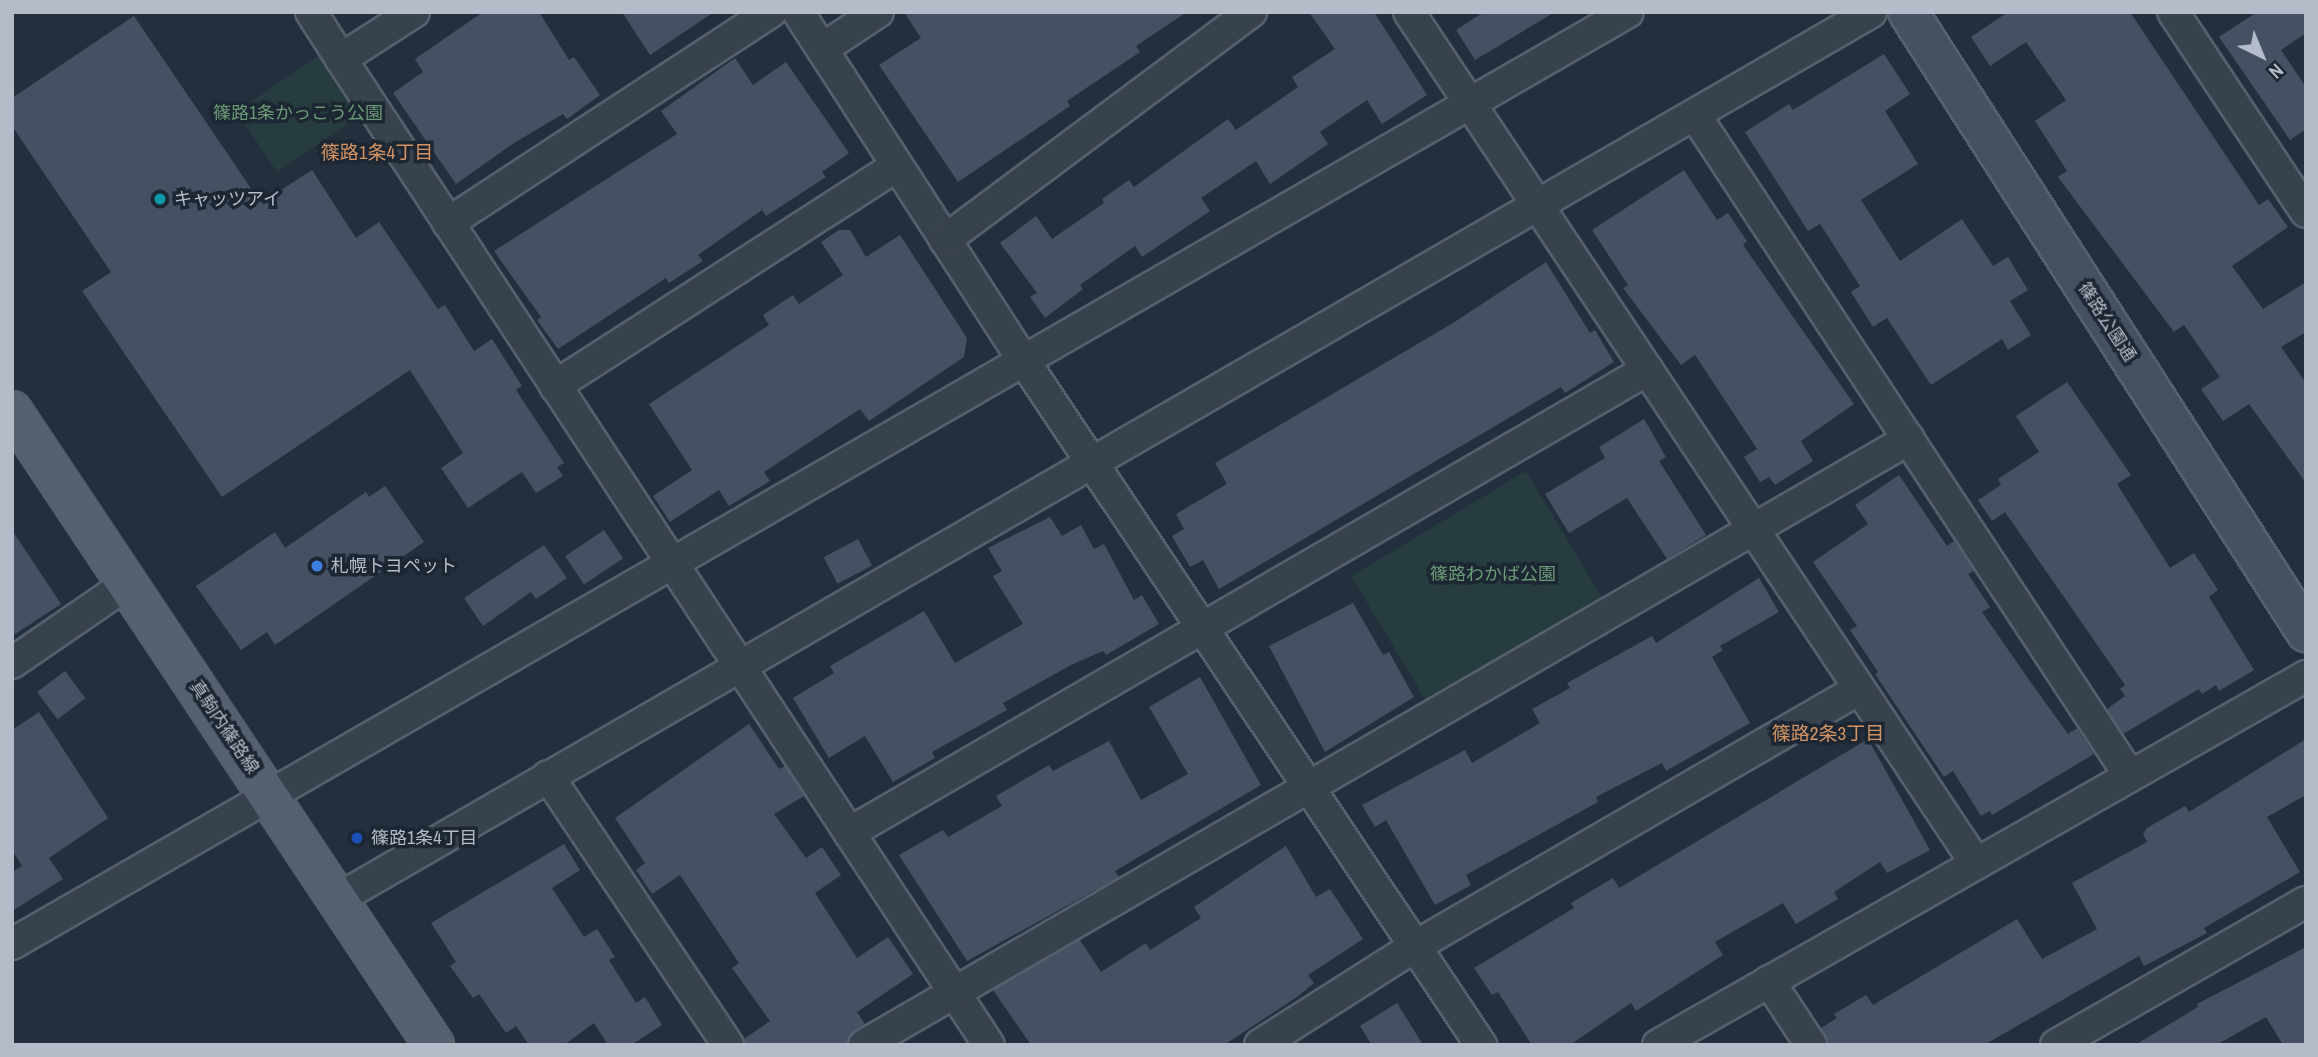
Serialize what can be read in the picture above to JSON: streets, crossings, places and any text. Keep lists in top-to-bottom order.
{
  "streets": {
    "main road": ["真駒内篠路線"],
    "street": ["篠路公園通"]
  },
  "districts": ["篠路1条4丁目", "篠路2条3丁目"],
  "parks": ["篠路1条かっこう公園", "篠路わかば公園"],
  "places": ["キャッツアイ", "札幌トヨペット", "篠路1条4丁目"],
  "north": "bottom right"
}
